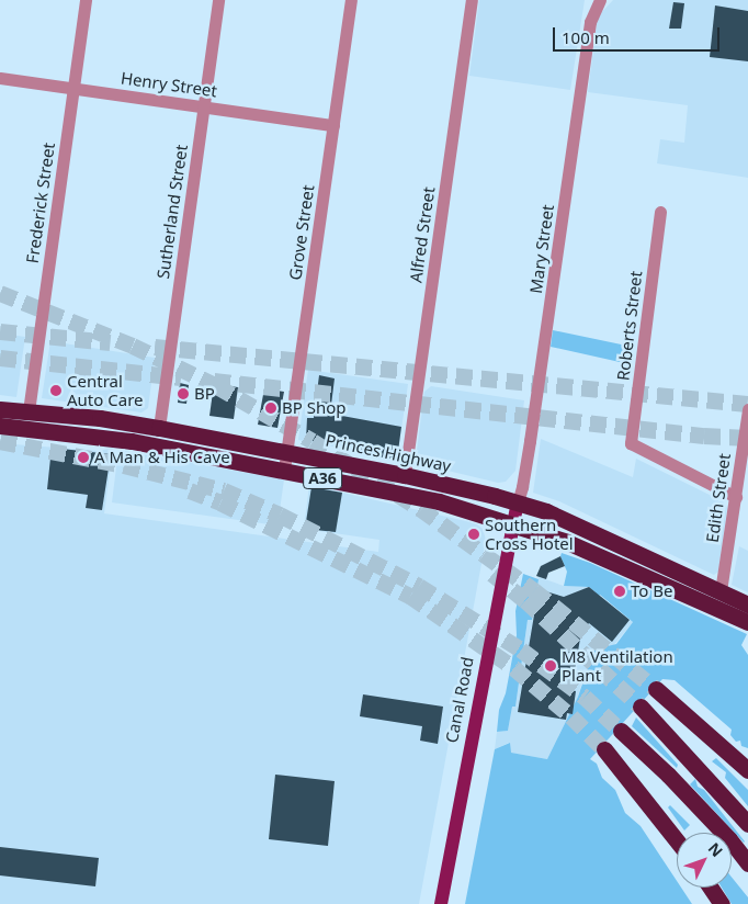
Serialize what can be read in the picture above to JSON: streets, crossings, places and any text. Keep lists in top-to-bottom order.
{
  "streets": {
    "highway": ["Princes Highway", "A36"],
    "main road": ["Canal Road"],
    "street": [
      "Henry Street",
      "Frederick Street",
      "Sutherland Street",
      "Grove Street",
      "Alfred Street",
      "Mary Street",
      "Roberts Street",
      "Edith Street"
    ]
  },
  "crossings": [
    ["Henry Street", "Frederick Street"],
    ["Henry Street", "Sutherland Street"],
    ["Henry Street", "Grove Street"],
    ["Frederick Street", "Princes Highway"],
    ["Sutherland Street", "Princes Highway"],
    ["Grove Street", "Princes Highway"],
    ["Grove Street", "A36"],
    ["Alfred Street", "Princes Highway"],
    ["Mary Street", "Princes Highway"],
    ["Mary Street", "Canal Road"],
    ["Roberts Street", "Edith Street"],
    ["Princes Highway", "Edith Street"],
    ["Princes Highway", "Canal Road"],
    ["A36", "Canal Road"]
  ],
  "places": [
    "Central Auto Care",
    "BP",
    "BP Shop",
    "A Man & His Cave",
    "Southern Cross Hotel",
    "To Be",
    "M8 Ventilation Plant"
  ],
  "scale_bar": "100 m",
  "north": "top right"
}
